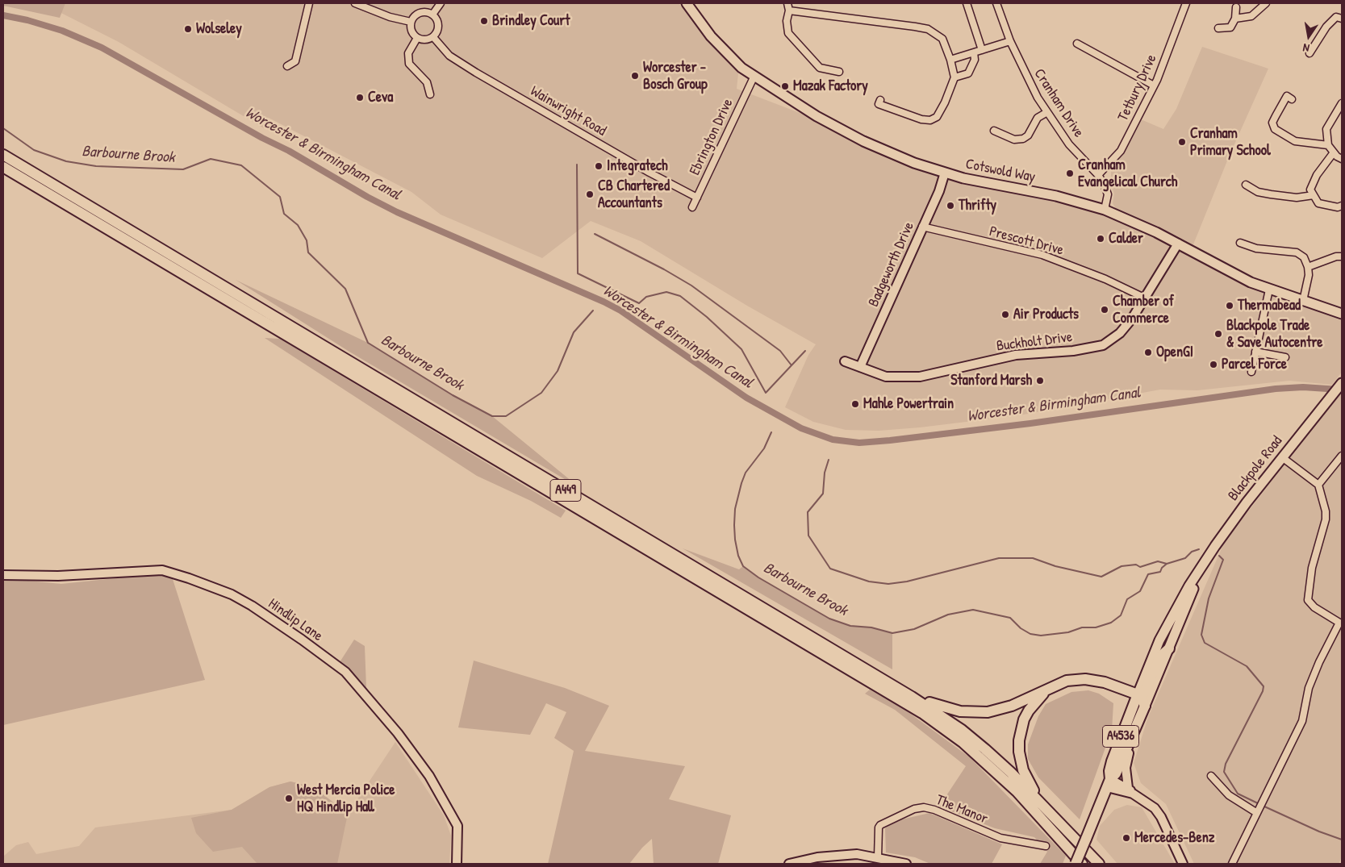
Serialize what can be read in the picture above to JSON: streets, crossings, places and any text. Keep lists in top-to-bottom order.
{
  "streets": {
    "main road": [
      "Cotswold Way",
      "Blackpole Road",
      "A449",
      "A4536"
    ],
    "street": [
      "Tetbury Drive",
      "Cranham Drive",
      "Wainwright Road",
      "Ebrington Drive",
      "Prescott Drive",
      "Badgeworth Drive",
      "Buckholt Drive",
      "Hindlip Lane",
      "The Manor"
    ]
  },
  "crossings": [
    ["Tetbury Drive", "Cranham Drive"],
    ["Cranham Drive", "Cotswold Way"],
    ["Wainwright Road", "Ebrington Drive"],
    ["Ebrington Drive", "Cotswold Way"],
    ["Cotswold Way", "Badgeworth Drive"],
    ["Cotswold Way", "Buckholt Drive"],
    ["Prescott Drive", "Badgeworth Drive"],
    ["Prescott Drive", "Buckholt Drive"],
    ["Badgeworth Drive", "Buckholt Drive"]
  ],
  "water": ["Worcester & Birmingham Canal", "Barbourne Brook"],
  "places": [
    "Brindley Court",
    "Wolseley",
    "Worcester - Bosch Group",
    "Mazak Factory",
    "Ceva",
    "Cranham Primary School",
    "Integratech",
    "Cranham Evangelical Church",
    "CB Chartered Accountants",
    "Thrifty",
    "Calder",
    "Thermabead",
    "Chamber of Commerce",
    "Air Products",
    "Blackpole Trade & Save Autocentre",
    "OpenGI",
    "Parcel Force",
    "Stanford Marsh",
    "Mahle Powertrain",
    "West Mercia Police HQ Hindlip Hall",
    "Mercedes-Benz"
  ],
  "north": "bottom"
}
